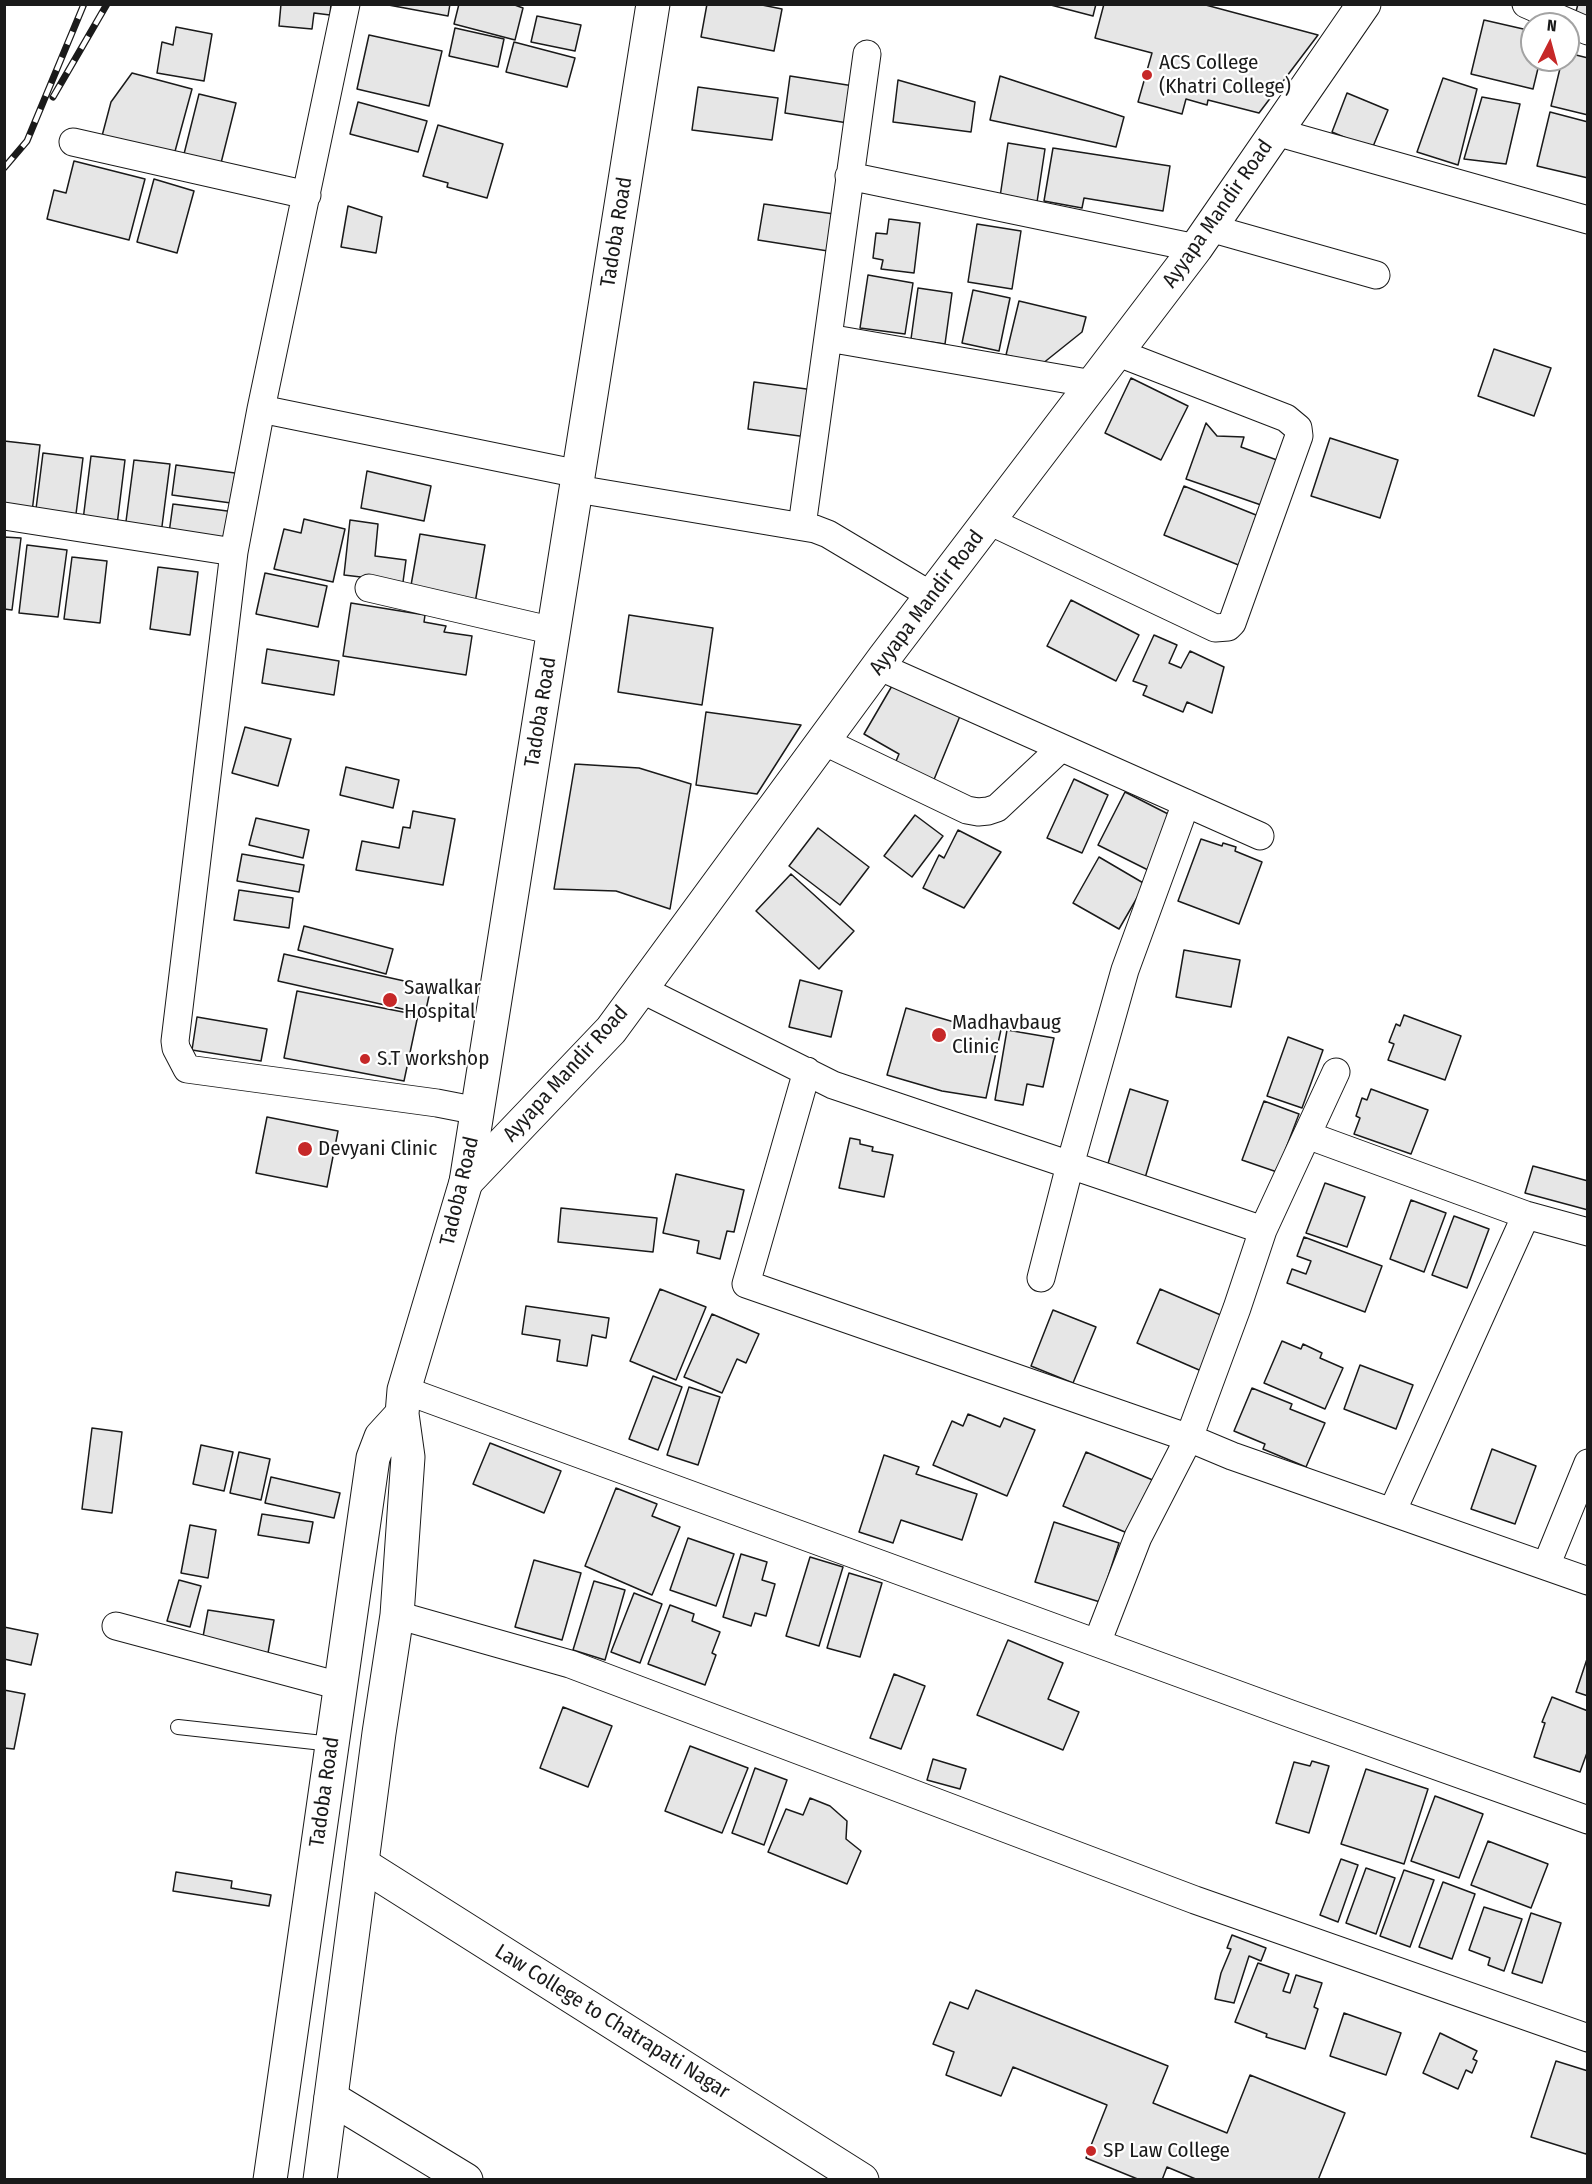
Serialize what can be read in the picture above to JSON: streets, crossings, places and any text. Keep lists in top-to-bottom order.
{
  "streets": {
    "main road": ["Ayyapa Mandir Road", "Tadoba Road", "Law College to Chatrapati Nagar"]
  },
  "crossings": [
    ["Ayyapa Mandir Road", "Tadoba Road"],
    ["Tadoba Road", "Law College to Chatrapati Nagar"]
  ],
  "places": [
    "ACS College (Khatri College)",
    "Sawalkar Hospital",
    "Madhavbaug Clinic",
    "S.T workshop",
    "Devyani Clinic",
    "SP Law College"
  ],
  "north": "top"
}
